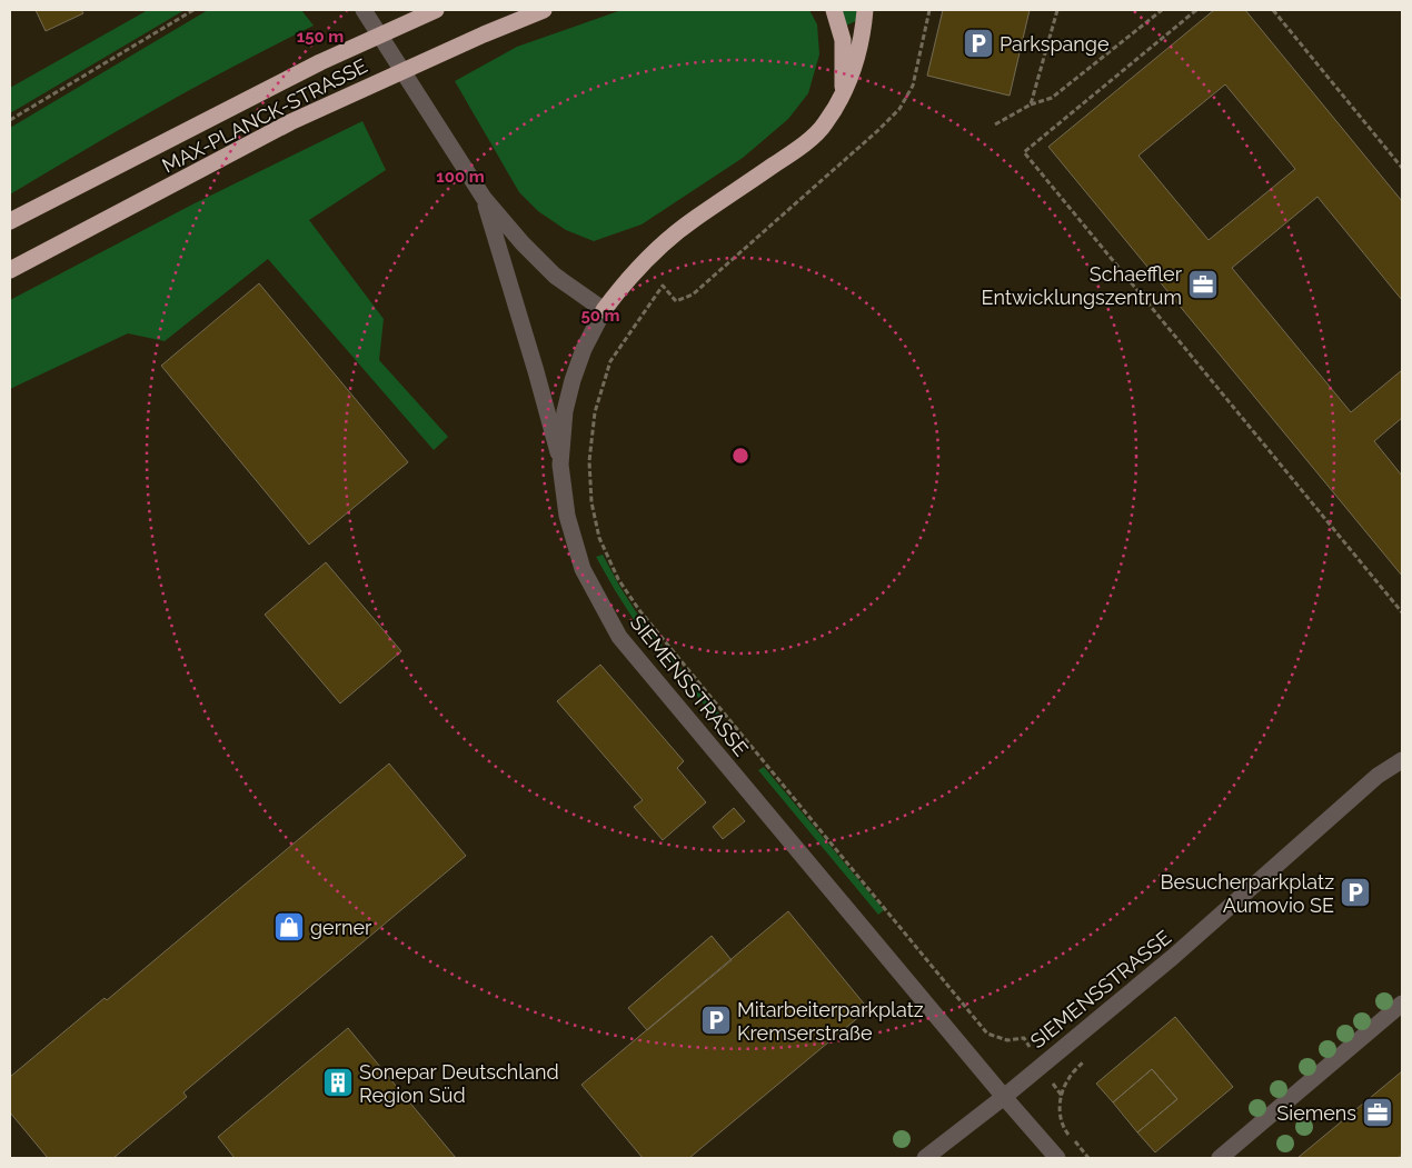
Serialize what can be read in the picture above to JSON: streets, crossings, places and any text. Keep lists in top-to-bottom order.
{
  "streets": {
    "highway": ["MAX-PLANCK-STRASSE"],
    "street": ["SIEMENSSTRASSE"]
  },
  "places": {
    "parking": ["Parkspange", "Besucherparkplatz Aumovio SE", "Mitarbeiterparkplatz Kremserstraße"],
    "office": ["Schaeffler Entwicklungszentrum", "Siemens"],
    "shop": ["gerner"],
    "building": ["Sonepar Deutschland Region Süd"]
  },
  "rings": ["150 m", "100 m", "50 m"]
}
